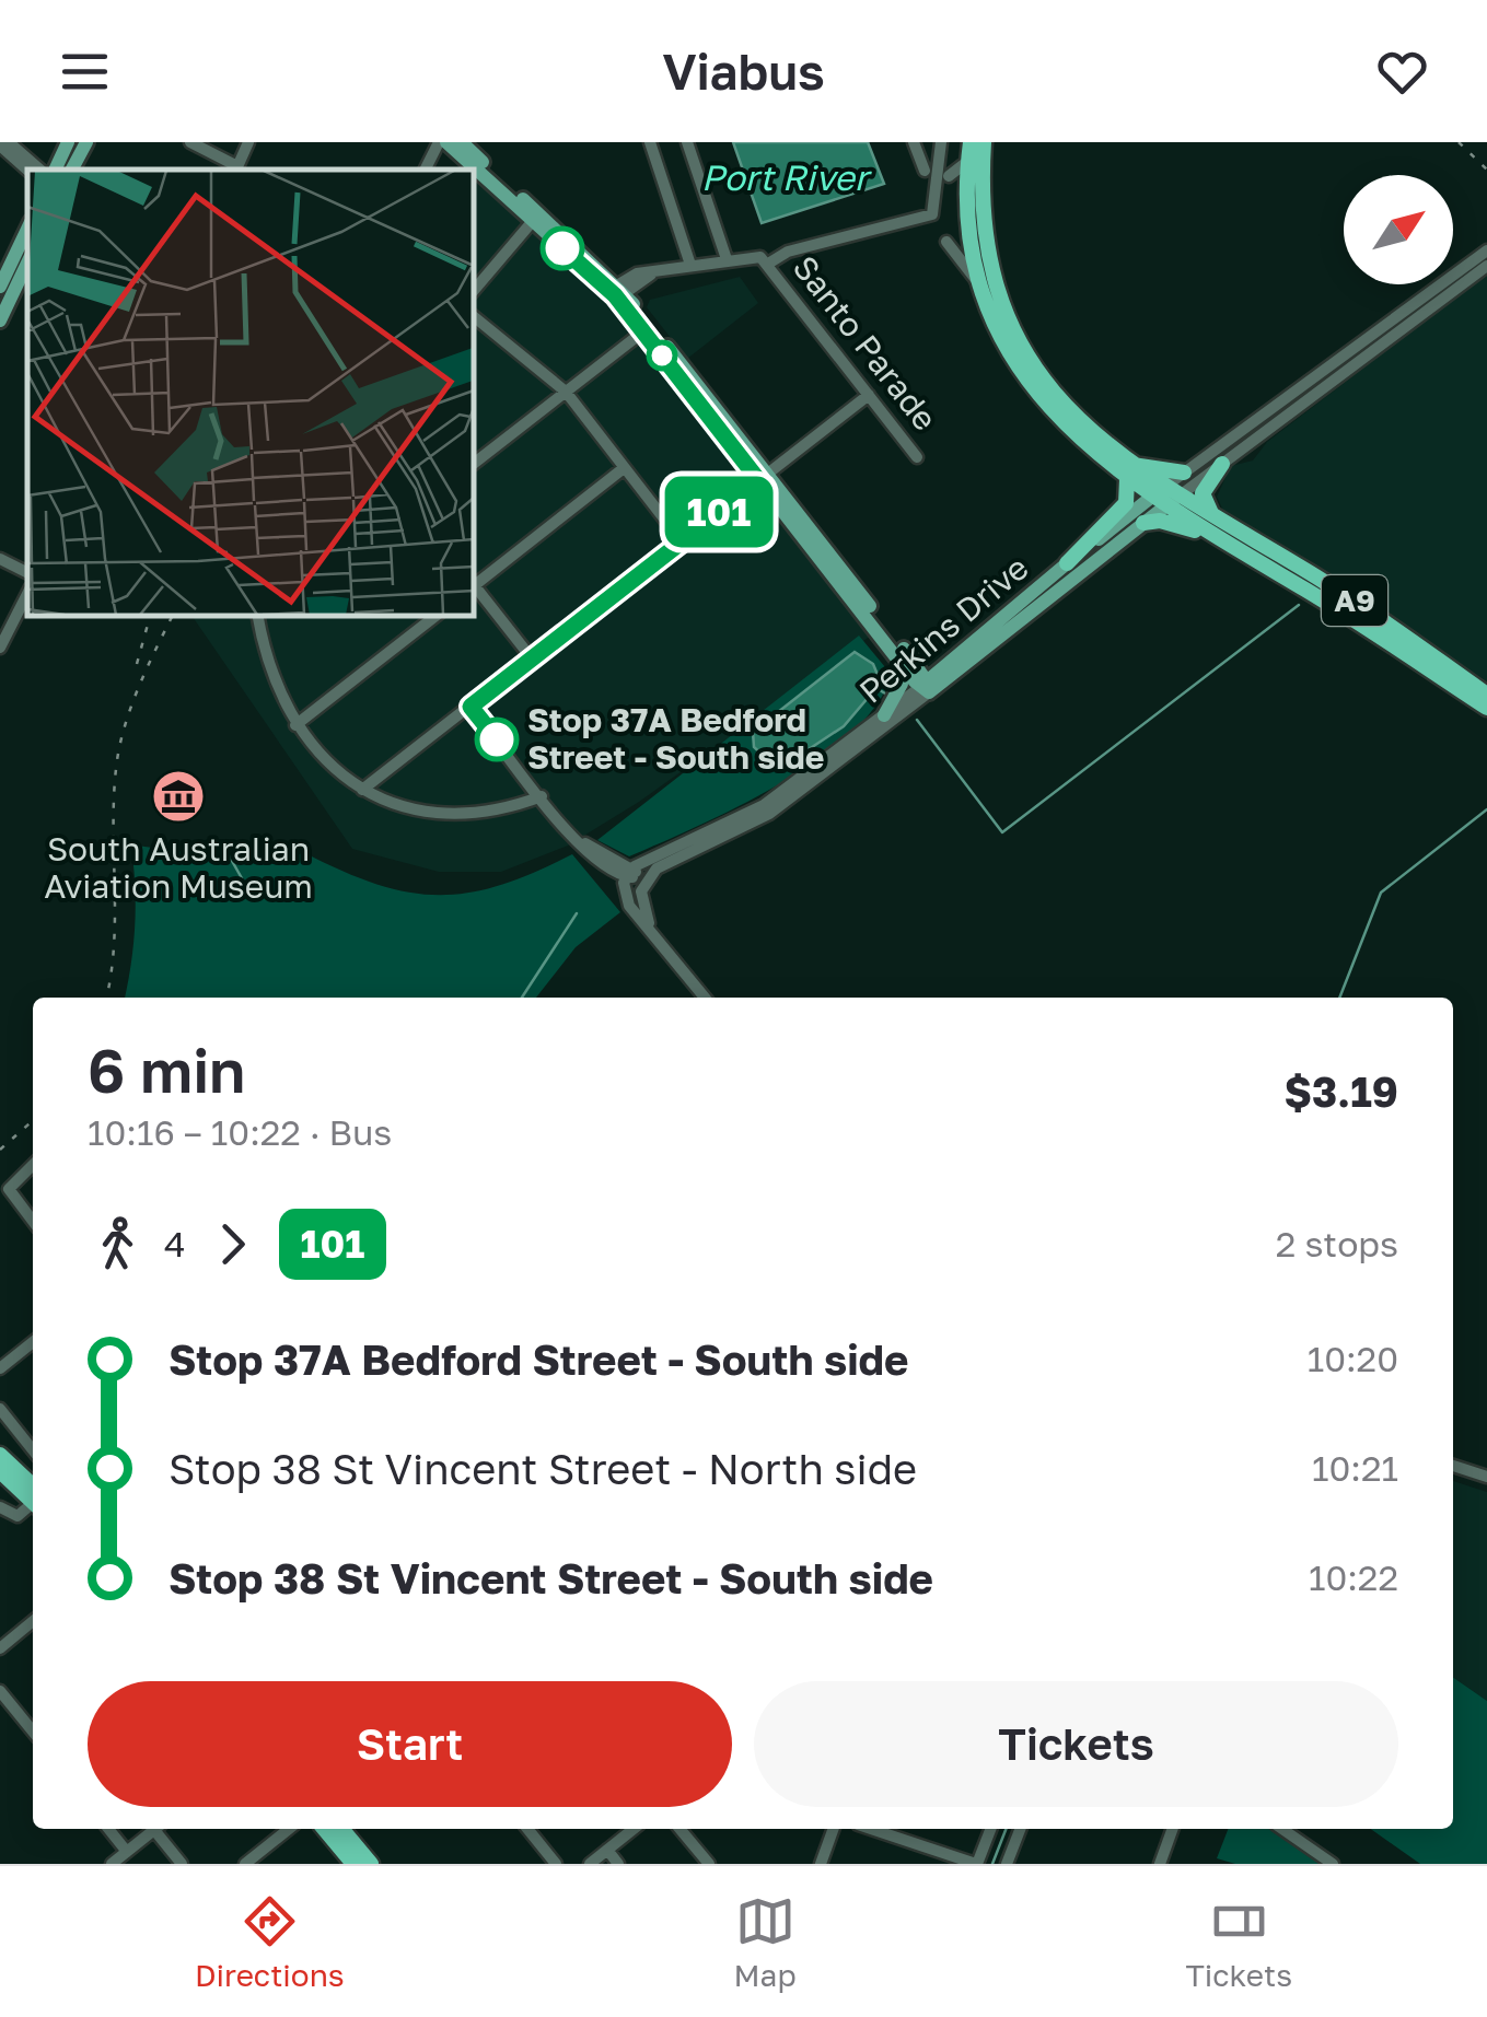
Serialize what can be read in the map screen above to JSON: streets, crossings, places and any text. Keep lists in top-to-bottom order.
{
  "streets": {
    "highway": ["A9"],
    "main road": ["Perkins Drive"],
    "street": ["Santo Parade"]
  },
  "crossings": [
    ["A9", "Perkins Drive"]
  ],
  "water": ["Port River"],
  "places": {
    "other": ["Stop 37A Bedford Street - South side"],
    "museum": ["South Australian Aviation Museum"]
  },
  "lines": ["bus line 101"],
  "north": "top right",
  "page": {
    "header": "Viabus",
    "on_map": "101",
    "heading": ["6 min", "10:16 – 10:22 · Bus", "$3.19"],
    "legs": ["4", "101", "2 stops"],
    "list": [
      {
        "name": "Stop 37A Bedford Street - South side",
        "value": "10:20"
      },
      {
        "name": "Stop 38 St Vincent Street - North side",
        "value": "10:21"
      },
      {
        "name": "Stop 38 St Vincent Street - South side",
        "value": "10:22"
      }
    ],
    "buttons": ["Start", "Tickets"],
    "tabs": ["Directions", "Map", "Tickets"]
  }
}
